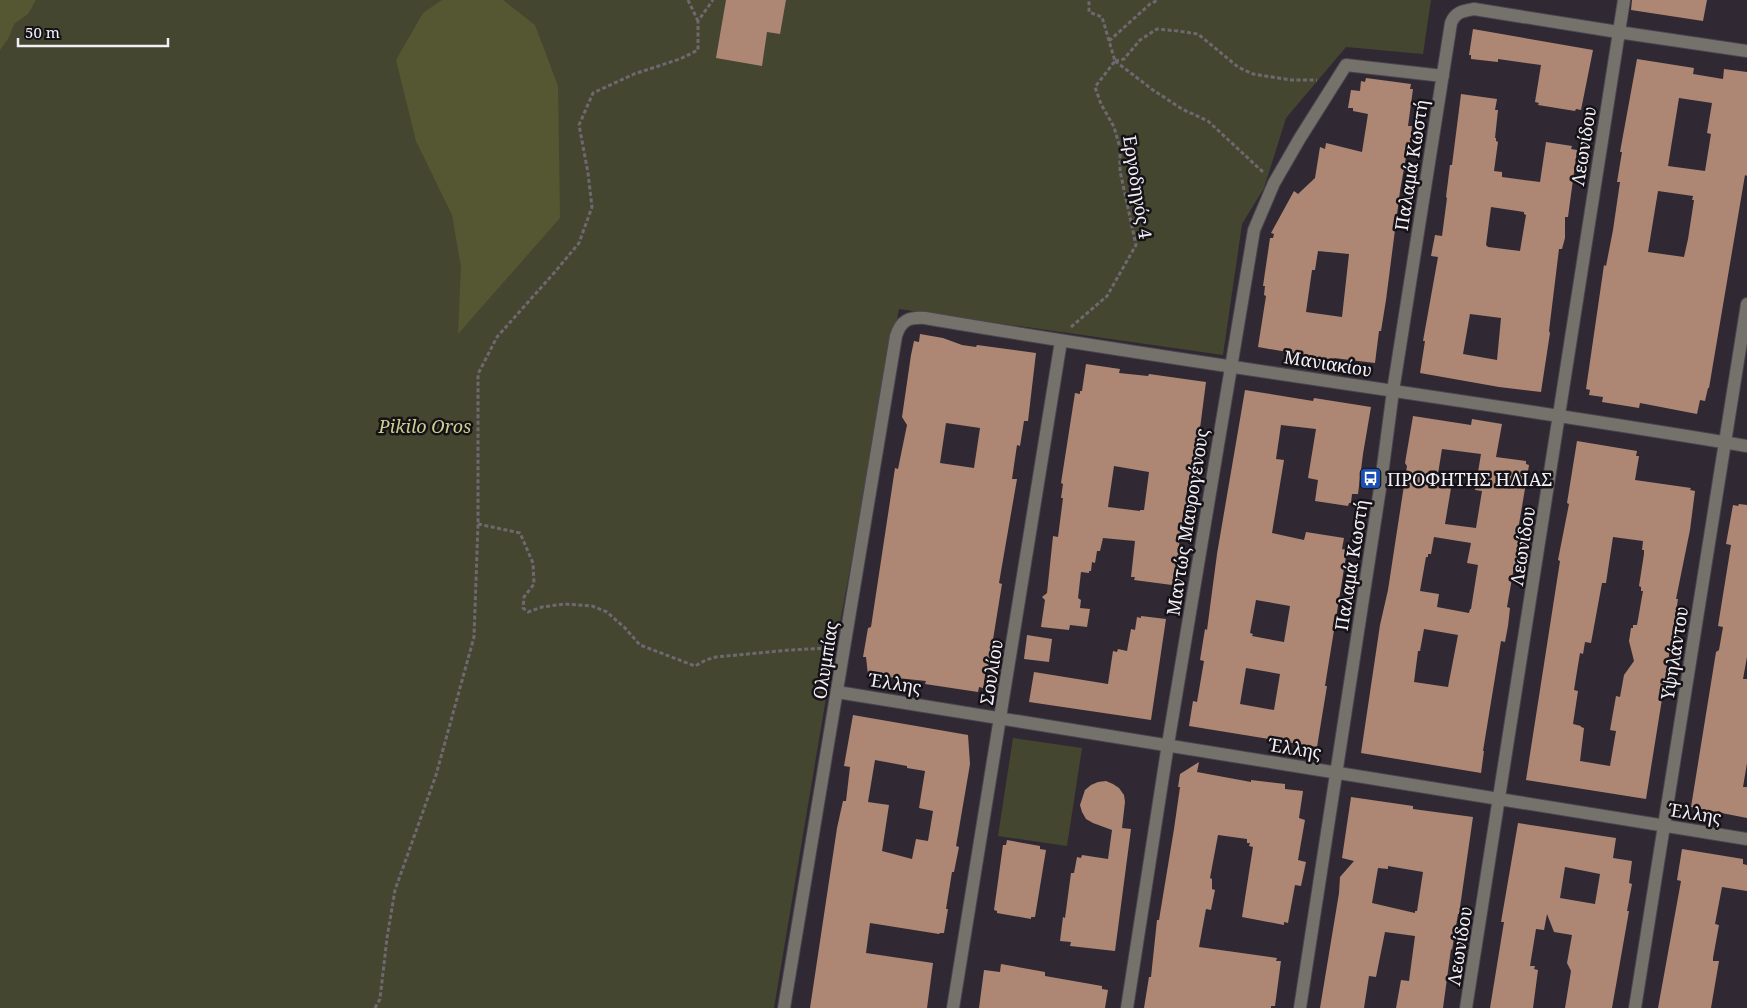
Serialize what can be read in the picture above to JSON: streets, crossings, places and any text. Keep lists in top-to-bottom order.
{
  "streets": {
    "street": [
      "Λεωνίδου",
      "Παλαμά Κωστή",
      "Μανιακίου",
      "Μαντώς Μαυρογένους",
      "Υψηλάντου",
      "Ολυμπίας",
      "Σουλίου",
      "Έλλης"
    ],
    "path": ["Εργοδηγός 4"]
  },
  "crossings": [
    ["Λεωνίδου", "Παλαμά Κωστή"],
    ["Λεωνίδου", "Μανιακίου"],
    ["Λεωνίδου", "Έλλης"],
    ["Παλαμά Κωστή", "Μανιακίου"],
    ["Παλαμά Κωστή", "Μαντώς Μαυρογένους"],
    ["Παλαμά Κωστή", "Έλλης"],
    ["Εργοδηγός 4", "Μανιακίου"],
    ["Εργοδηγός 4", "Σουλίου"],
    ["Μανιακίου", "Μαντώς Μαυρογένους"],
    ["Μανιακίου", "Υψηλάντου"],
    ["Μανιακίου", "Ολυμπίας"],
    ["Μανιακίου", "Σουλίου"],
    ["Μαντώς Μαυρογένους", "Έλλης"],
    ["Υψηλάντου", "Έλλης"],
    ["Ολυμπίας", "Έλλης"],
    ["Σουλίου", "Έλλης"]
  ],
  "parks": ["Pikilo Oros"],
  "places": {
    "bus stop": ["ΠΡΟΦΗΤΗΣ ΗΛΙΑΣ"]
  },
  "scale_bar": "50 m"
}
